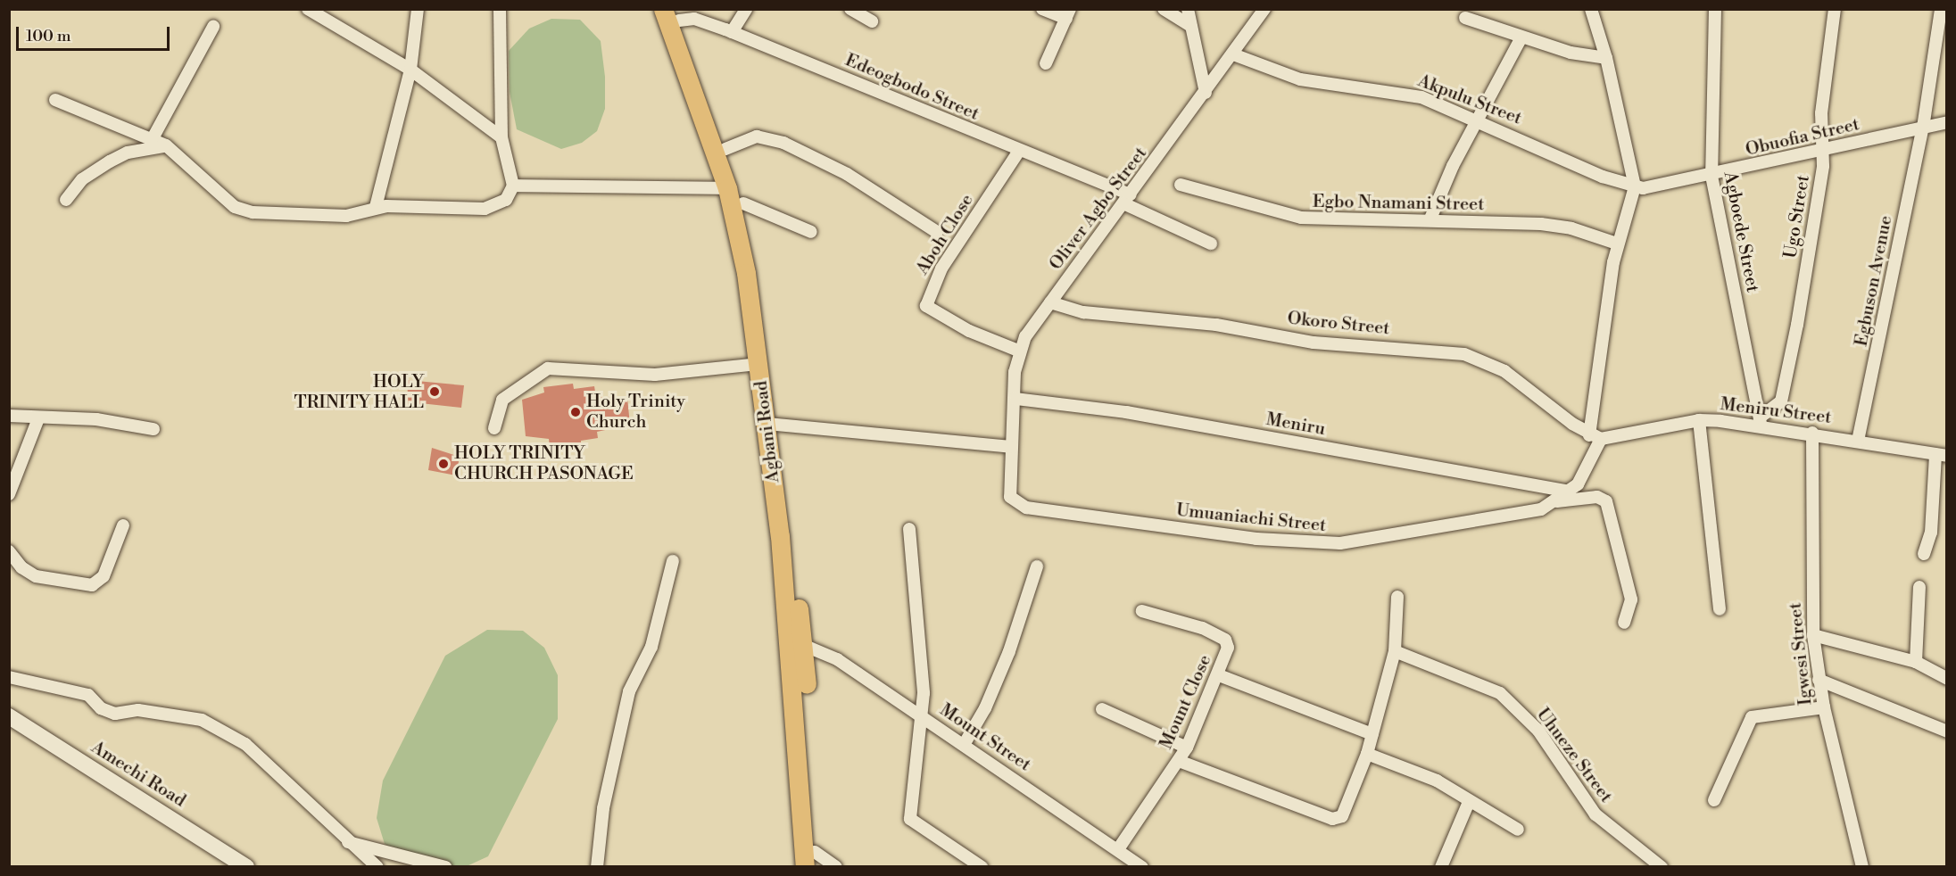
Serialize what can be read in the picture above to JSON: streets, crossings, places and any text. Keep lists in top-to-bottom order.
{
  "streets": {
    "main road": ["Agbani Road", "Amechi Road"],
    "street": [
      "Edeogbodo Street",
      "Akpulu Street",
      "Obuofia Street",
      "Egbo Nnamani Street",
      "Oliver Agbo Street",
      "Ugo Street",
      "Agboede Street",
      "Aboh Close",
      "Egbuson Avenue",
      "Okoro Street",
      "Meniru Street",
      "Meniru",
      "Umuaniachi Street",
      "Igwesi Street",
      "Mount Close",
      "Mount Street",
      "Uhueze Street"
    ]
  },
  "crossings": [
    ["Edeogbodo Street", "Oliver Agbo Street"],
    ["Edeogbodo Street", "Aboh Close"],
    ["Edeogbodo Street", "Agbani Road"],
    ["Akpulu Street", "Obuofia Street"],
    ["Akpulu Street", "Oliver Agbo Street"],
    ["Akpulu Street", "Umuaniachi Street"],
    ["Obuofia Street", "Ugo Street"],
    ["Obuofia Street", "Agboede Street"],
    ["Obuofia Street", "Egbuson Avenue"],
    ["Obuofia Street", "Umuaniachi Street"],
    ["Egbo Nnamani Street", "Umuaniachi Street"],
    ["Oliver Agbo Street", "Aboh Close"],
    ["Oliver Agbo Street", "Okoro Street"],
    ["Oliver Agbo Street", "Meniru"],
    ["Oliver Agbo Street", "Umuaniachi Street"],
    ["Ugo Street", "Agboede Street"],
    ["Ugo Street", "Meniru Street"],
    ["Agboede Street", "Meniru Street"],
    ["Egbuson Avenue", "Meniru Street"],
    ["Okoro Street", "Meniru Street"],
    ["Okoro Street", "Umuaniachi Street"],
    ["Meniru Street", "Umuaniachi Street"],
    ["Meniru Street", "Igwesi Street"],
    ["Meniru", "Umuaniachi Street"],
    ["Agbani Road", "Mount Street"],
    ["Mount Close", "Mount Street"]
  ],
  "places": ["HOLY TRINITY HALL", "Holy Trinity Church", "HOLY TRINITY CHURCH PASONAGE"],
  "scale_bar": "100 m"
}
